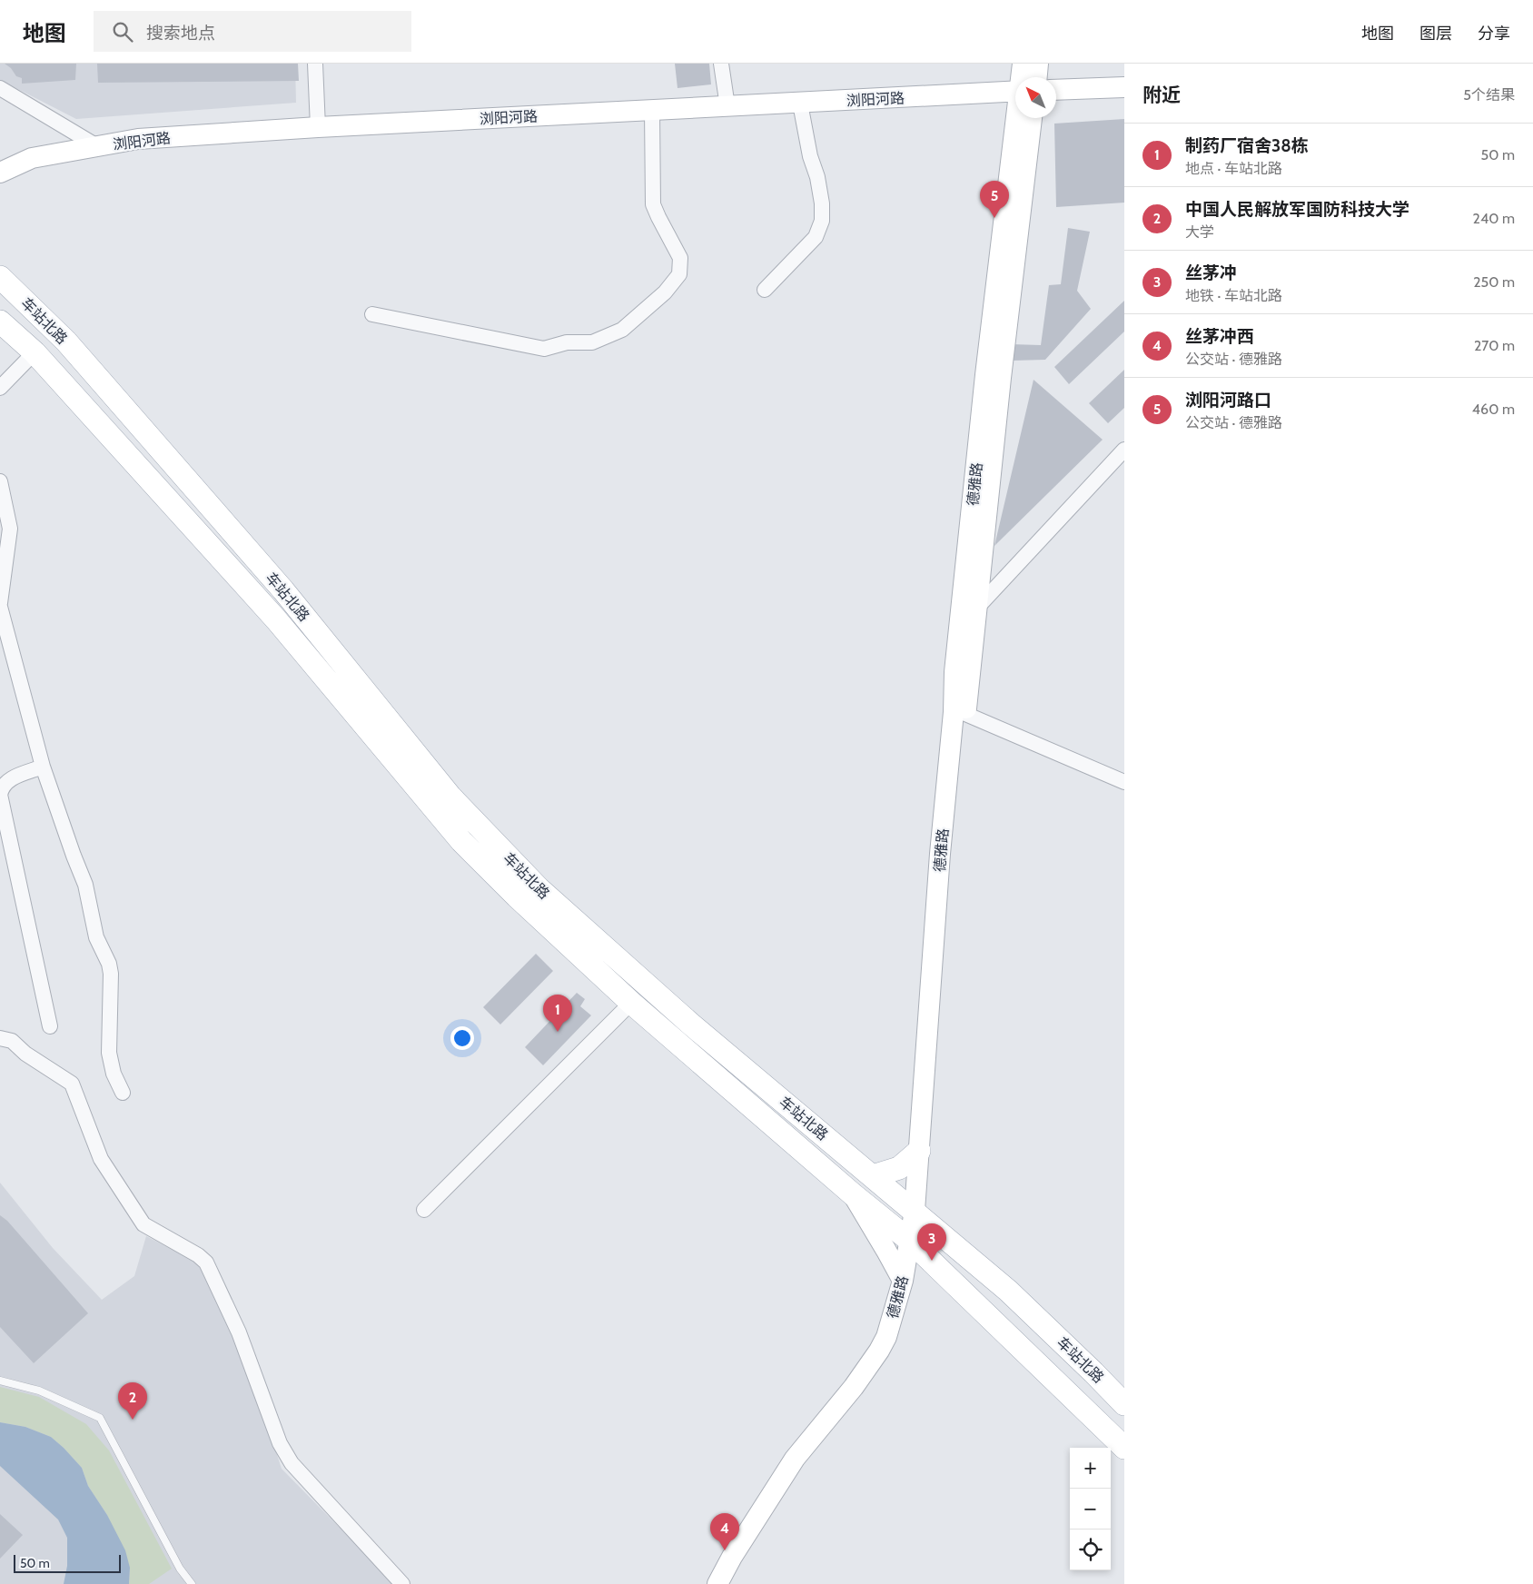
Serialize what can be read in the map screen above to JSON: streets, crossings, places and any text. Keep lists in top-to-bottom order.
{
  "streets": {
    "main road": ["车站北路"],
    "street": ["浏阳河路", "德雅路"]
  },
  "crossings": [
    ["车站北路", "德雅路"]
  ],
  "scale_bar": "50 m",
  "north": "top left",
  "page": {
    "header": "地图",
    "search": "搜索地点",
    "nav": ["地图", "图层", "分享"],
    "heading": ["附近", "5个结果"],
    "list": [
      {
        "mark": "1",
        "name": "制药厂宿舍38栋",
        "note": "地点 · 车站北路",
        "value": "50 m"
      },
      {
        "mark": "2",
        "name": "中国人民解放军国防科技大学",
        "note": "大学",
        "value": "240 m"
      },
      {
        "mark": "3",
        "name": "丝茅冲",
        "note": "地铁 · 车站北路",
        "value": "250 m"
      },
      {
        "mark": "4",
        "name": "丝茅冲西",
        "note": "公交站 · 德雅路",
        "value": "270 m"
      },
      {
        "mark": "5",
        "name": "浏阳河路口",
        "note": "公交站 · 德雅路",
        "value": "460 m"
      }
    ],
    "pins": [
      "5",
      "1",
      "3",
      "2",
      "4"
    ],
    "map_buttons": ["+", "−"],
    "scale": "50 m"
  }
}
